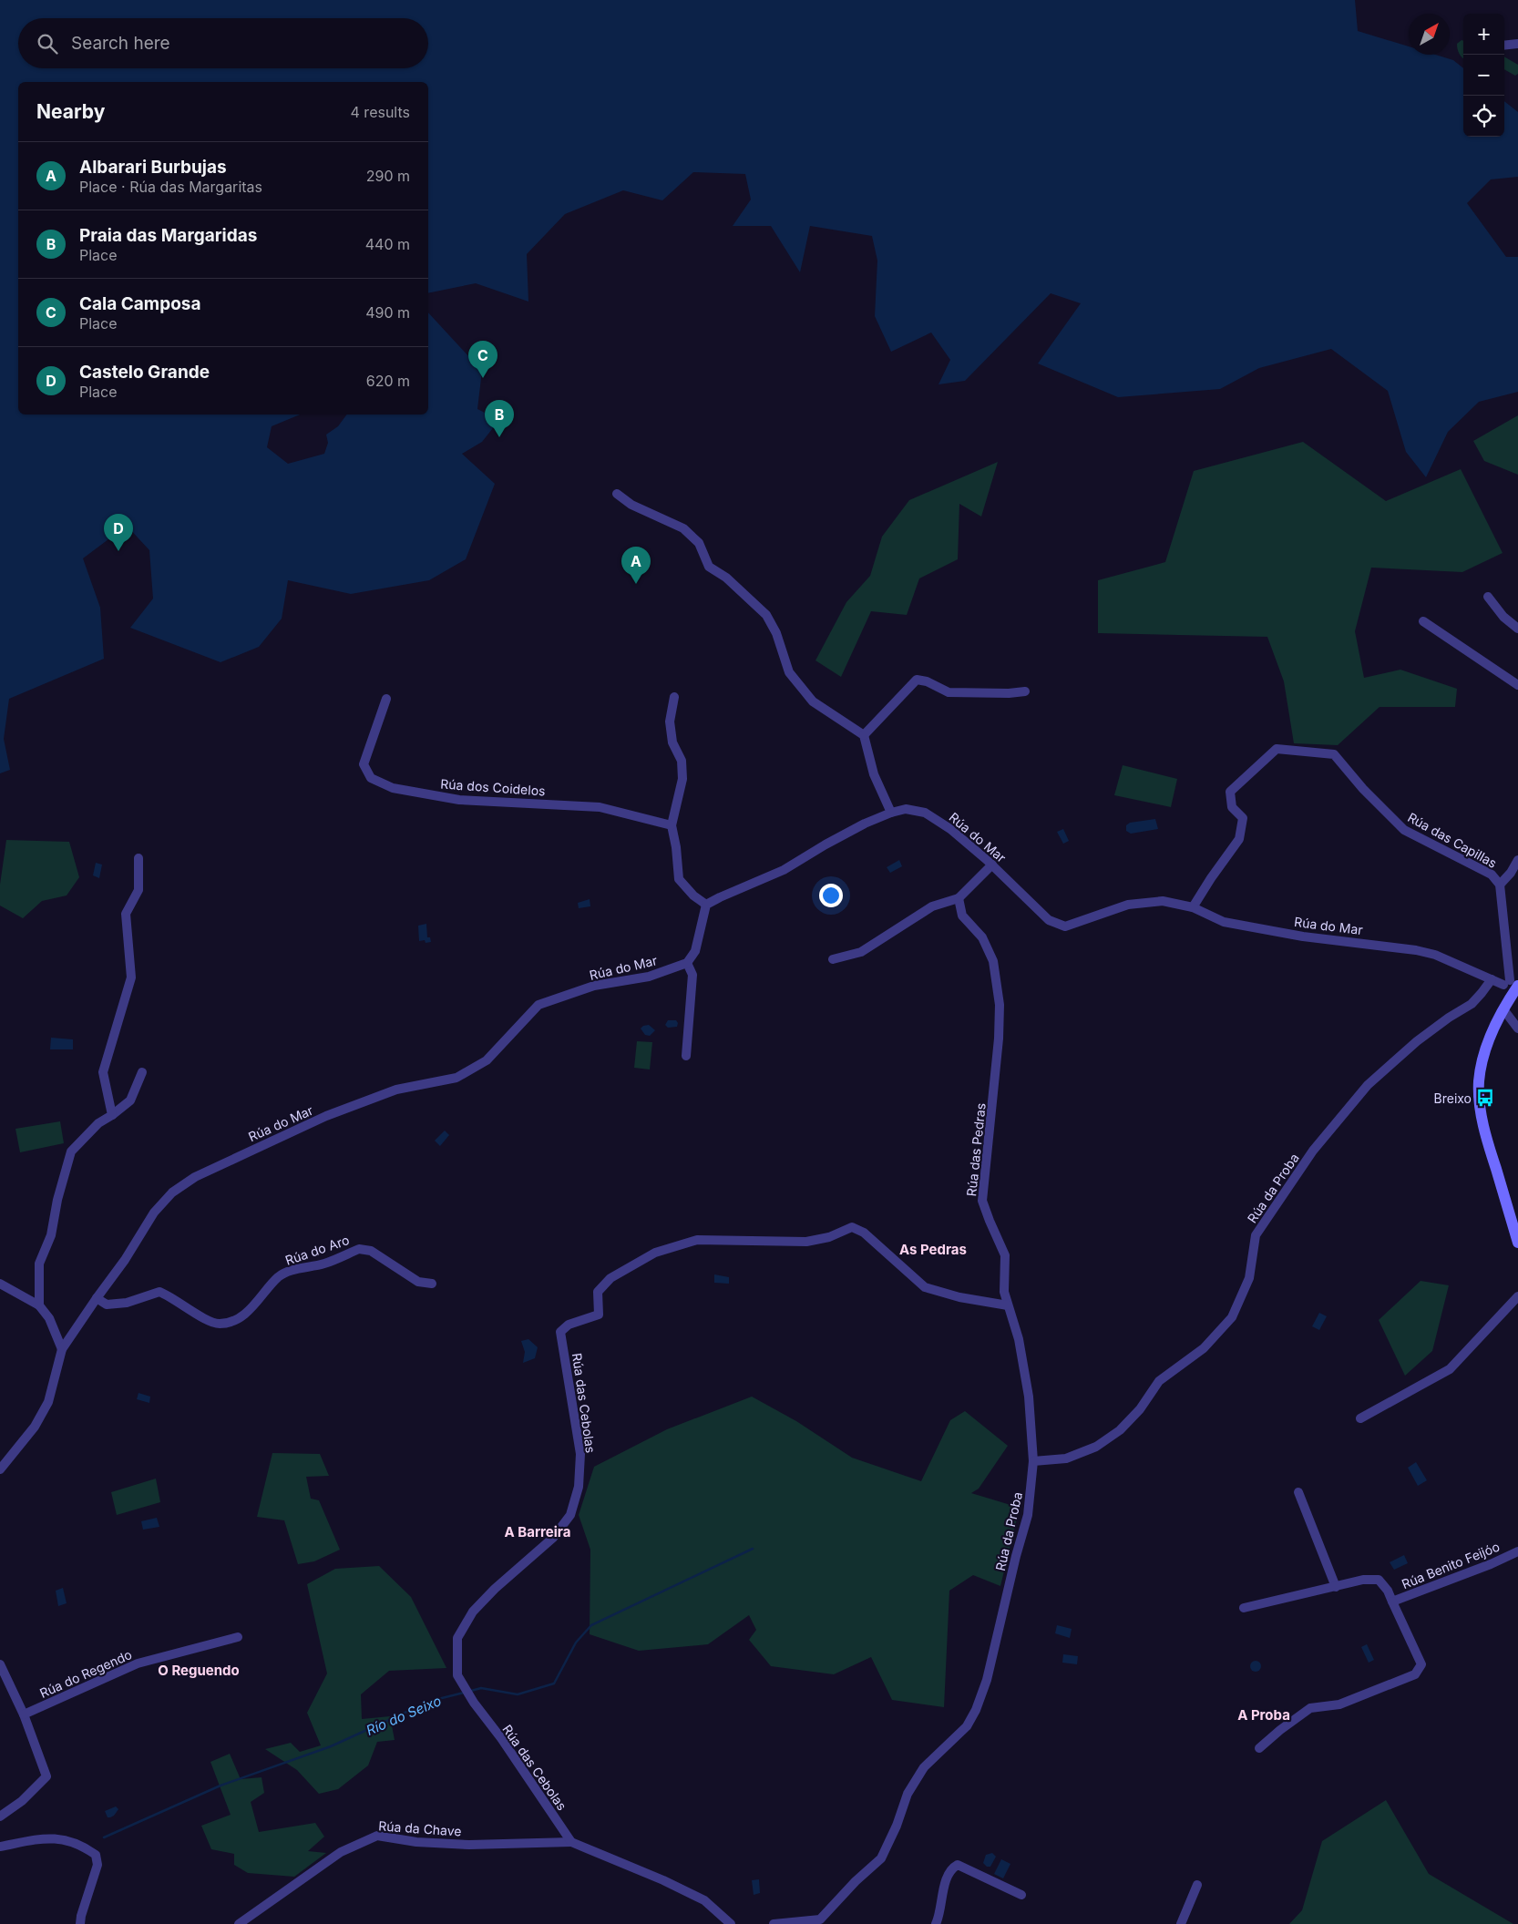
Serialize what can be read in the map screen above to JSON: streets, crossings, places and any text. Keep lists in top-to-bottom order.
{
  "streets": {
    "street": [
      "Rúa dos Coidelos",
      "Rúa do Mar",
      "Rúa das Capillas",
      "Rúa das Pedras",
      "Rúa da Proba",
      "Rúa do Aro",
      "Rúa das Cebolas",
      "Rúa Benito Feijóo",
      "Rúa do Regendo",
      "Rúa da Chave"
    ]
  },
  "crossings": [
    ["Rúa do Mar", "Rúa das Capillas"],
    ["Rúa do Mar", "Rúa da Proba"],
    ["Rúa do Mar", "Rúa do Aro"],
    ["Rúa das Pedras", "Rúa da Proba"],
    ["Rúa das Pedras", "Rúa das Cebolas"],
    ["Rúa das Cebolas", "Rúa da Chave"]
  ],
  "districts": [
    "As Pedras",
    "A Barreira",
    "O Reguendo",
    "A Proba"
  ],
  "water": ["Río do Seixo"],
  "places": {
    "bus stop": ["Breixo"]
  },
  "north": "top right",
  "page": {
    "map_buttons": ["+", "−"],
    "search": "Search here",
    "heading": ["Nearby", "4 results"],
    "list": [
      {
        "mark": "A",
        "name": "Albarari Burbujas",
        "note": "Place · Rúa das Margaritas",
        "value": "290 m"
      },
      {
        "mark": "B",
        "name": "Praia das Margaridas",
        "note": "Place",
        "value": "440 m"
      },
      {
        "mark": "C",
        "name": "Cala Camposa",
        "note": "Place",
        "value": "490 m"
      },
      {
        "mark": "D",
        "name": "Castelo Grande",
        "note": "Place",
        "value": "620 m"
      }
    ],
    "pins": [
      "C",
      "B",
      "D",
      "A"
    ]
  }
}
